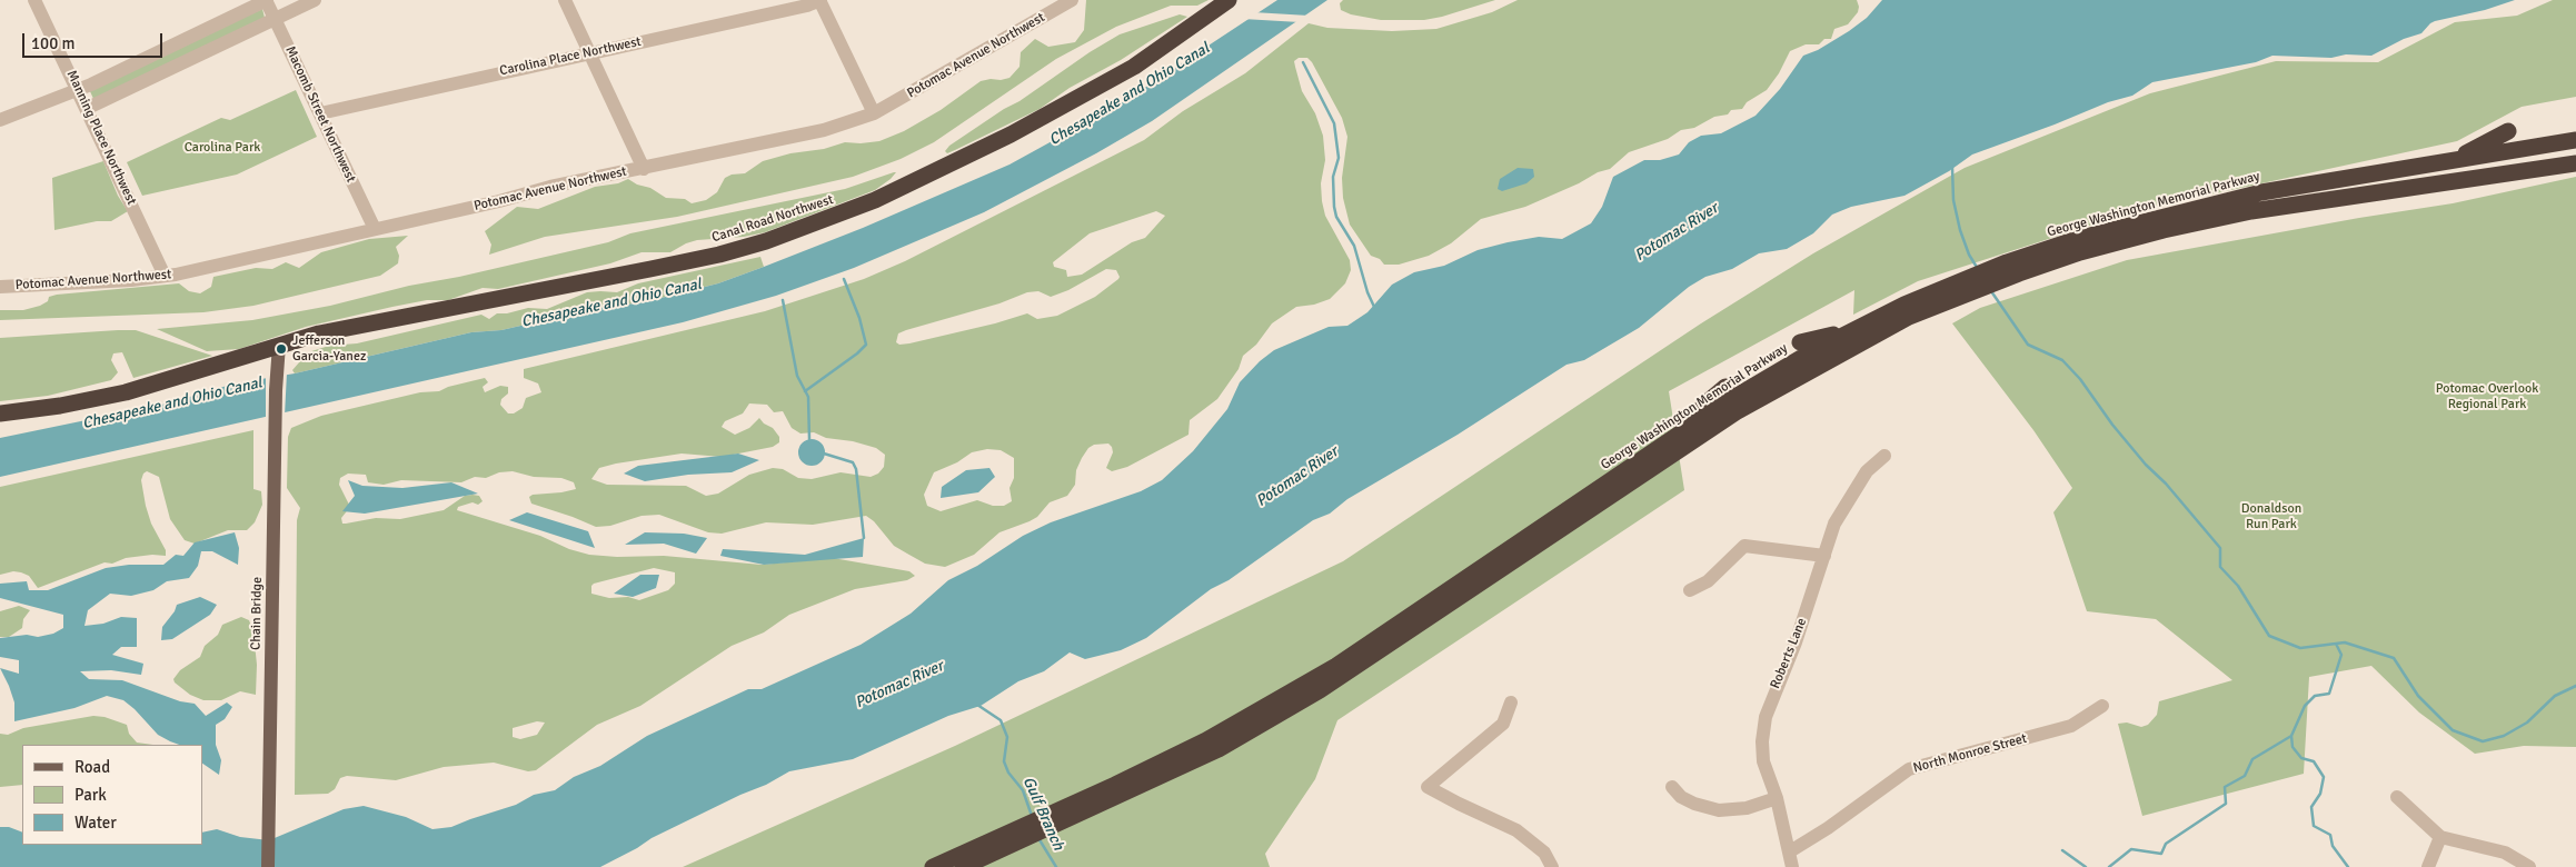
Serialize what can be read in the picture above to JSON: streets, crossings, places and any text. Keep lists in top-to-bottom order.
{
  "streets": {
    "highway": ["George Washington Memorial Parkway", "Canal Road Northwest"],
    "main road": ["Chain Bridge"],
    "street": [
      "Potomac Avenue Northwest",
      "Carolina Place Northwest",
      "Macomb Street Northwest",
      "Manning Place Northwest",
      "Roberts Lane",
      "North Monroe Street"
    ]
  },
  "crossings": [
    ["Potomac Avenue Northwest", "Macomb Street Northwest"],
    ["Potomac Avenue Northwest", "Manning Place Northwest"],
    ["Carolina Place Northwest", "Macomb Street Northwest"],
    ["Canal Road Northwest", "Chain Bridge"],
    ["Roberts Lane", "North Monroe Street"]
  ],
  "water": ["Chesapeake and Ohio Canal", "Potomac River", "Gulf Branch"],
  "parks": ["Carolina Park", "Potomac Overlook Regional Park", "Donaldson Run Park"],
  "places": ["Jefferson Garcia-Yanez"],
  "legend": ["Road", "Park", "Water"],
  "scale_bar": "100 m"
}
